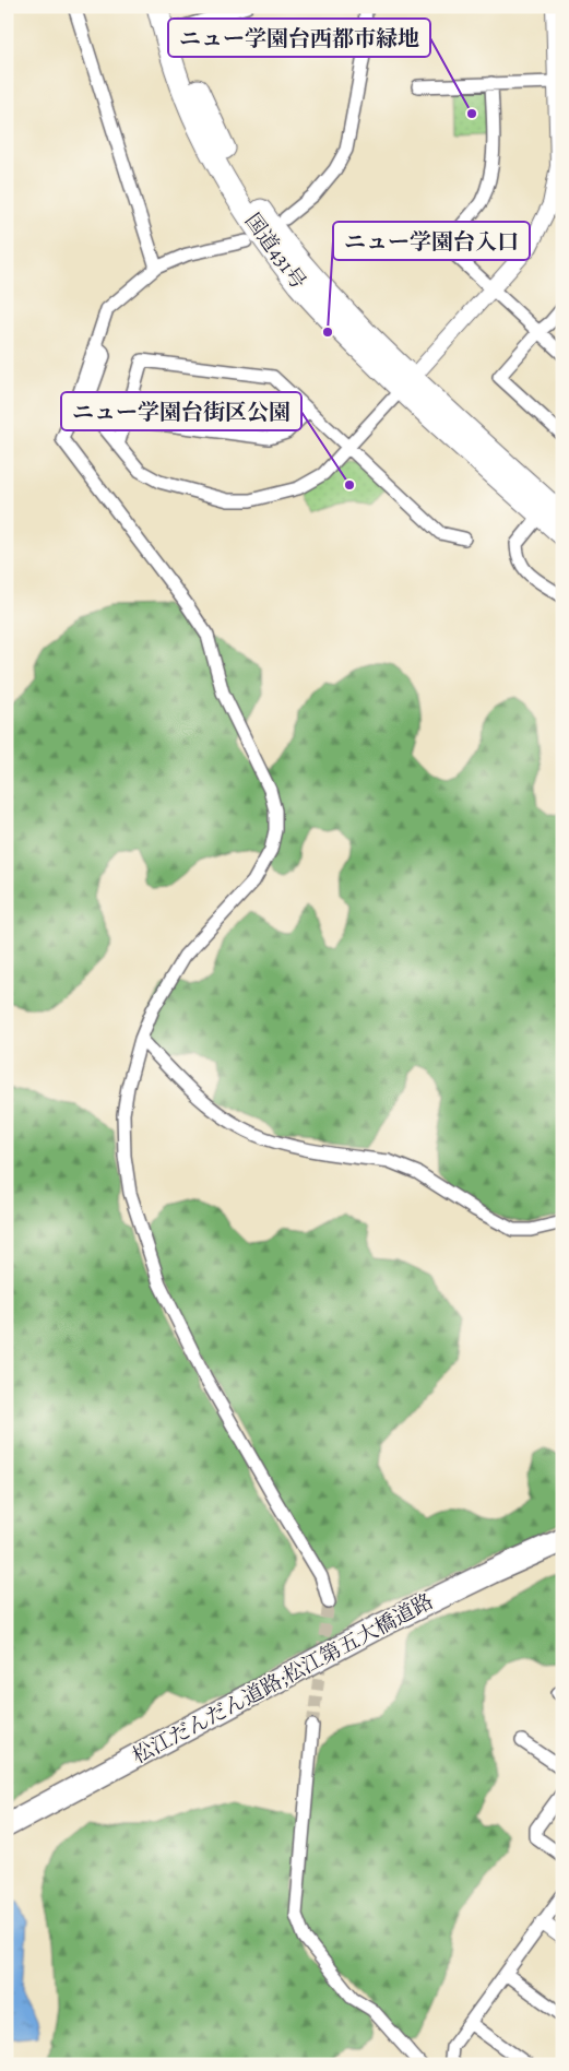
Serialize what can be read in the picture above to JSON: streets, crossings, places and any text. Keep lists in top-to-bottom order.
{
  "streets": {
    "highway": ["国道431号", "松江だんだん道路;松江第五大橋道路"]
  },
  "places": ["ニュー学園台西都市緑地", "ニュー学園台入口", "ニュー学園台街区公園"]
}
